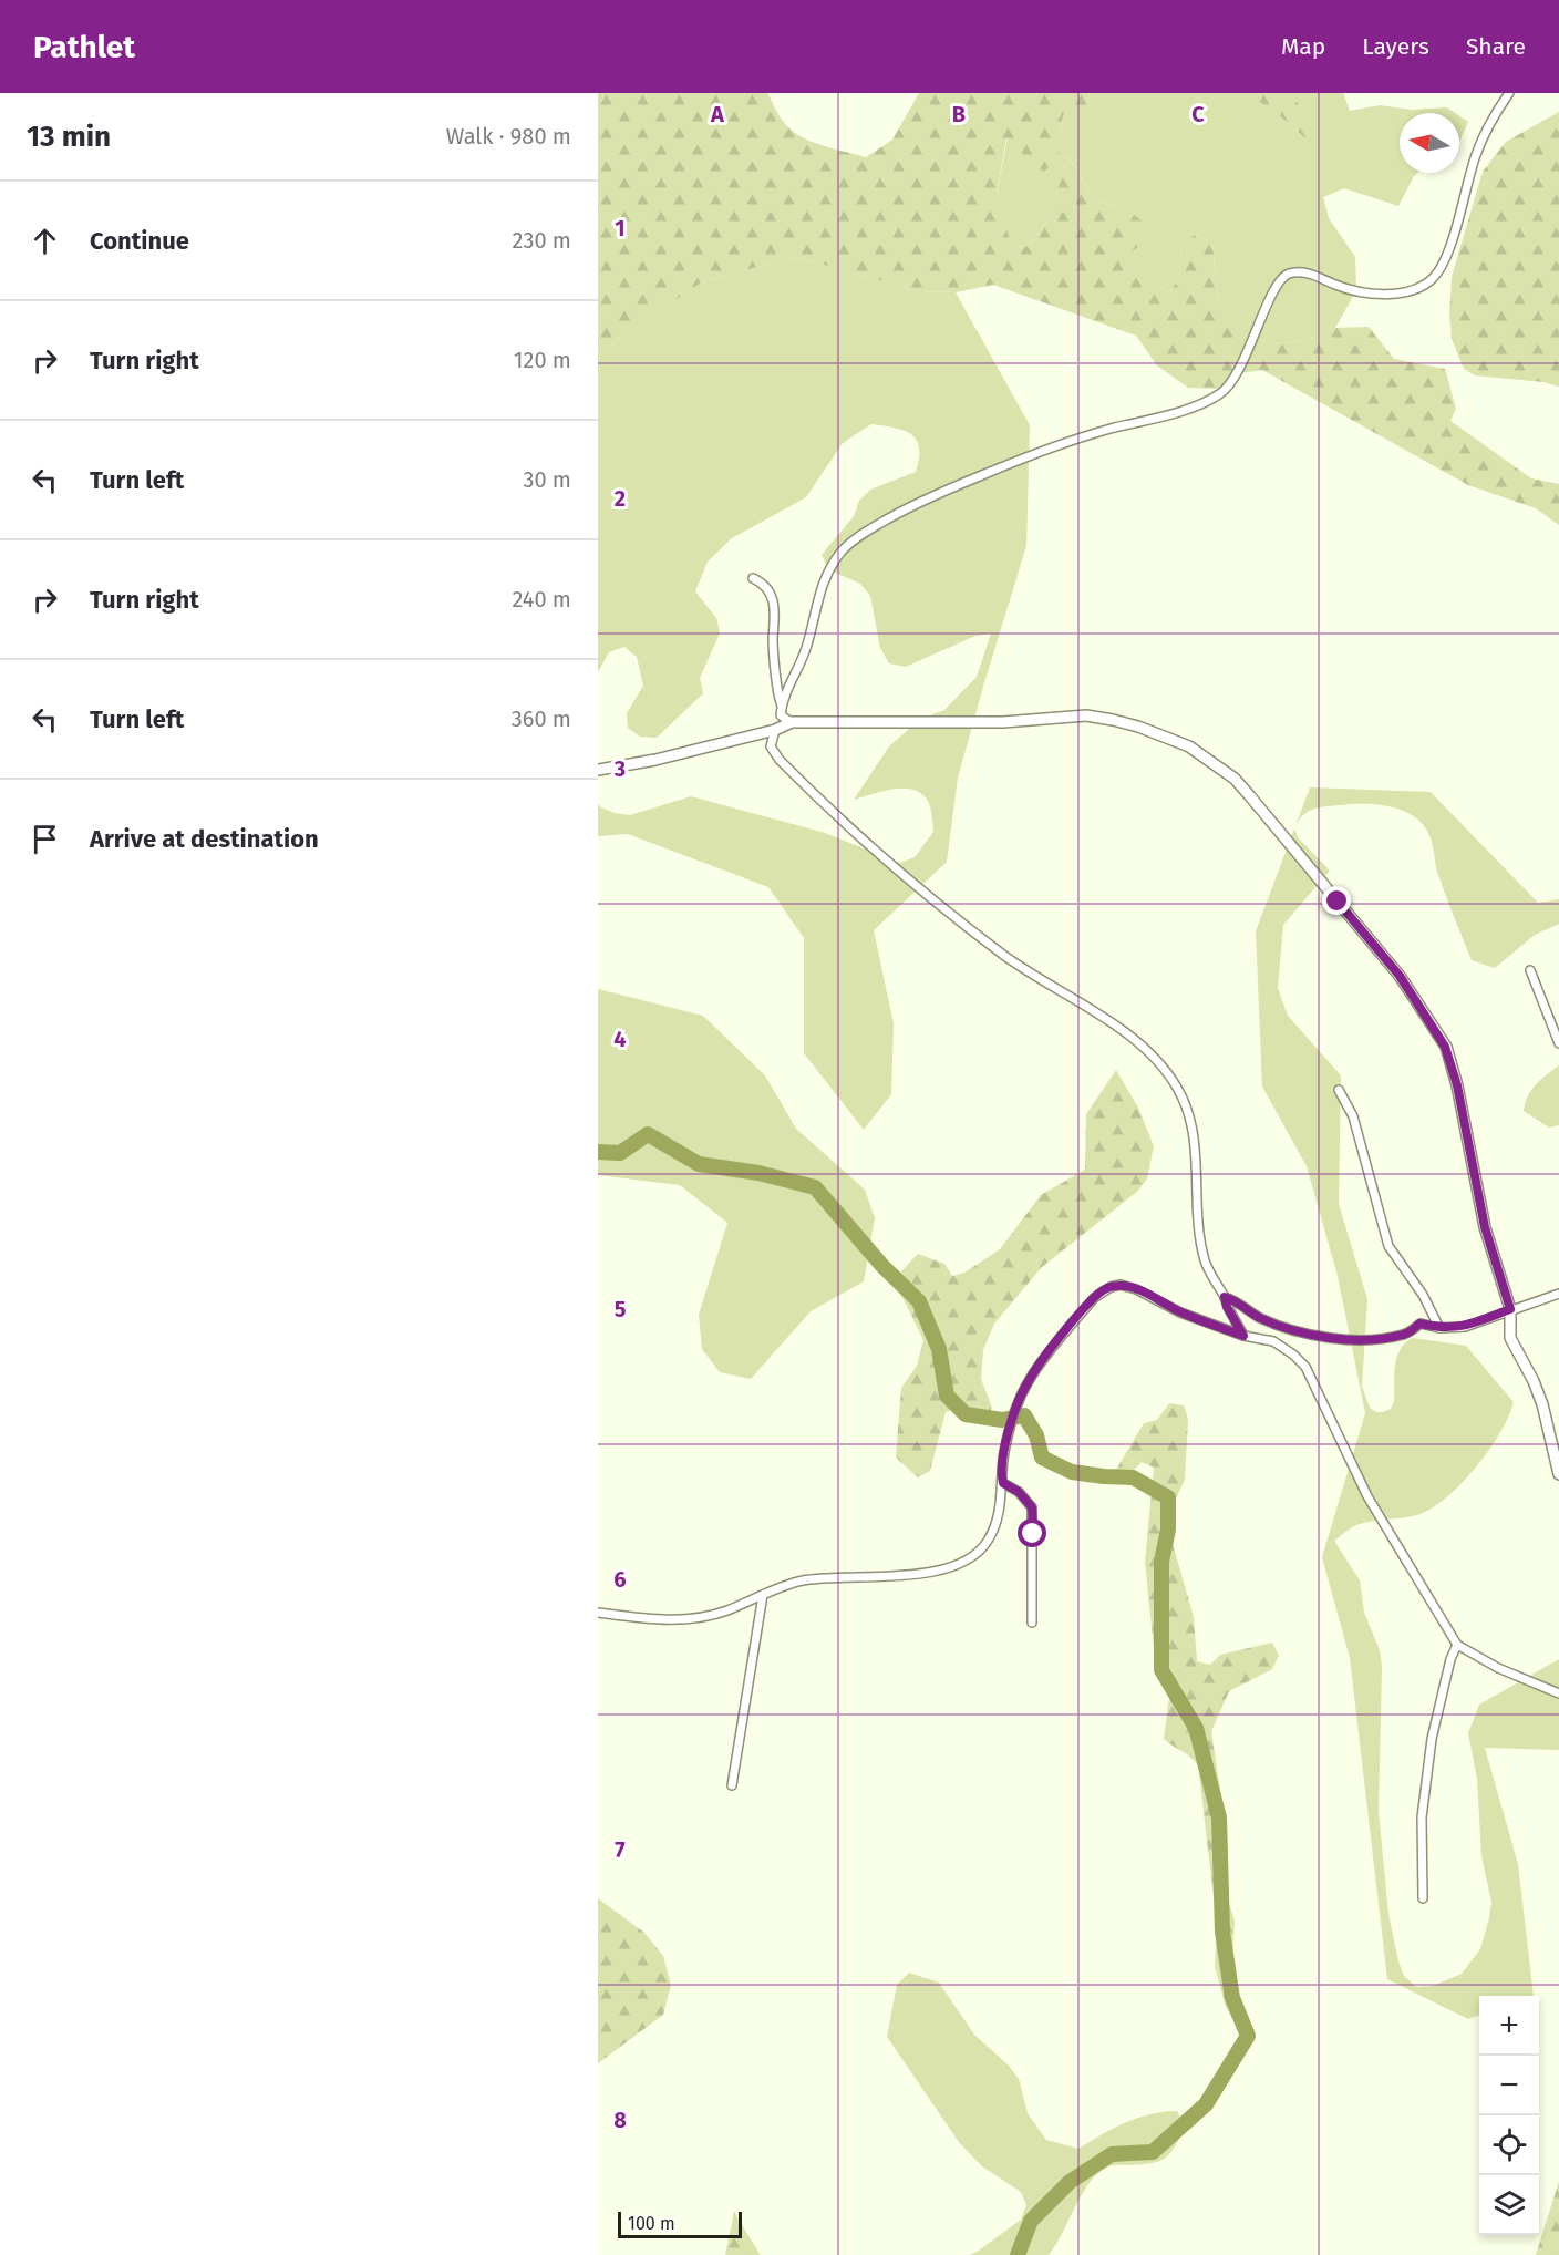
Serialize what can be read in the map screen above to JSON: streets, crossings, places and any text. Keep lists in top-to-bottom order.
{
  "scale_bar": "100 m",
  "north": "left",
  "page": {
    "header": "Pathlet",
    "nav": ["Map", "Layers", "Share"],
    "heading": ["13 min", "Walk · 980 m"],
    "list": [
      ["Continue", "230 m"],
      ["Turn right", "120 m"],
      ["Turn left", "30 m"],
      ["Turn right", "240 m"],
      ["Turn left", "360 m"],
      "Arrive at destination"
    ],
    "map_buttons": ["+", "−"],
    "scale": "100 m"
  },
  "grid": {
    "columns": ["A", "B", "C"],
    "rows": [
      "1",
      "2",
      "3",
      "4",
      "5",
      "6",
      "7",
      "8"
    ]
  }
}
